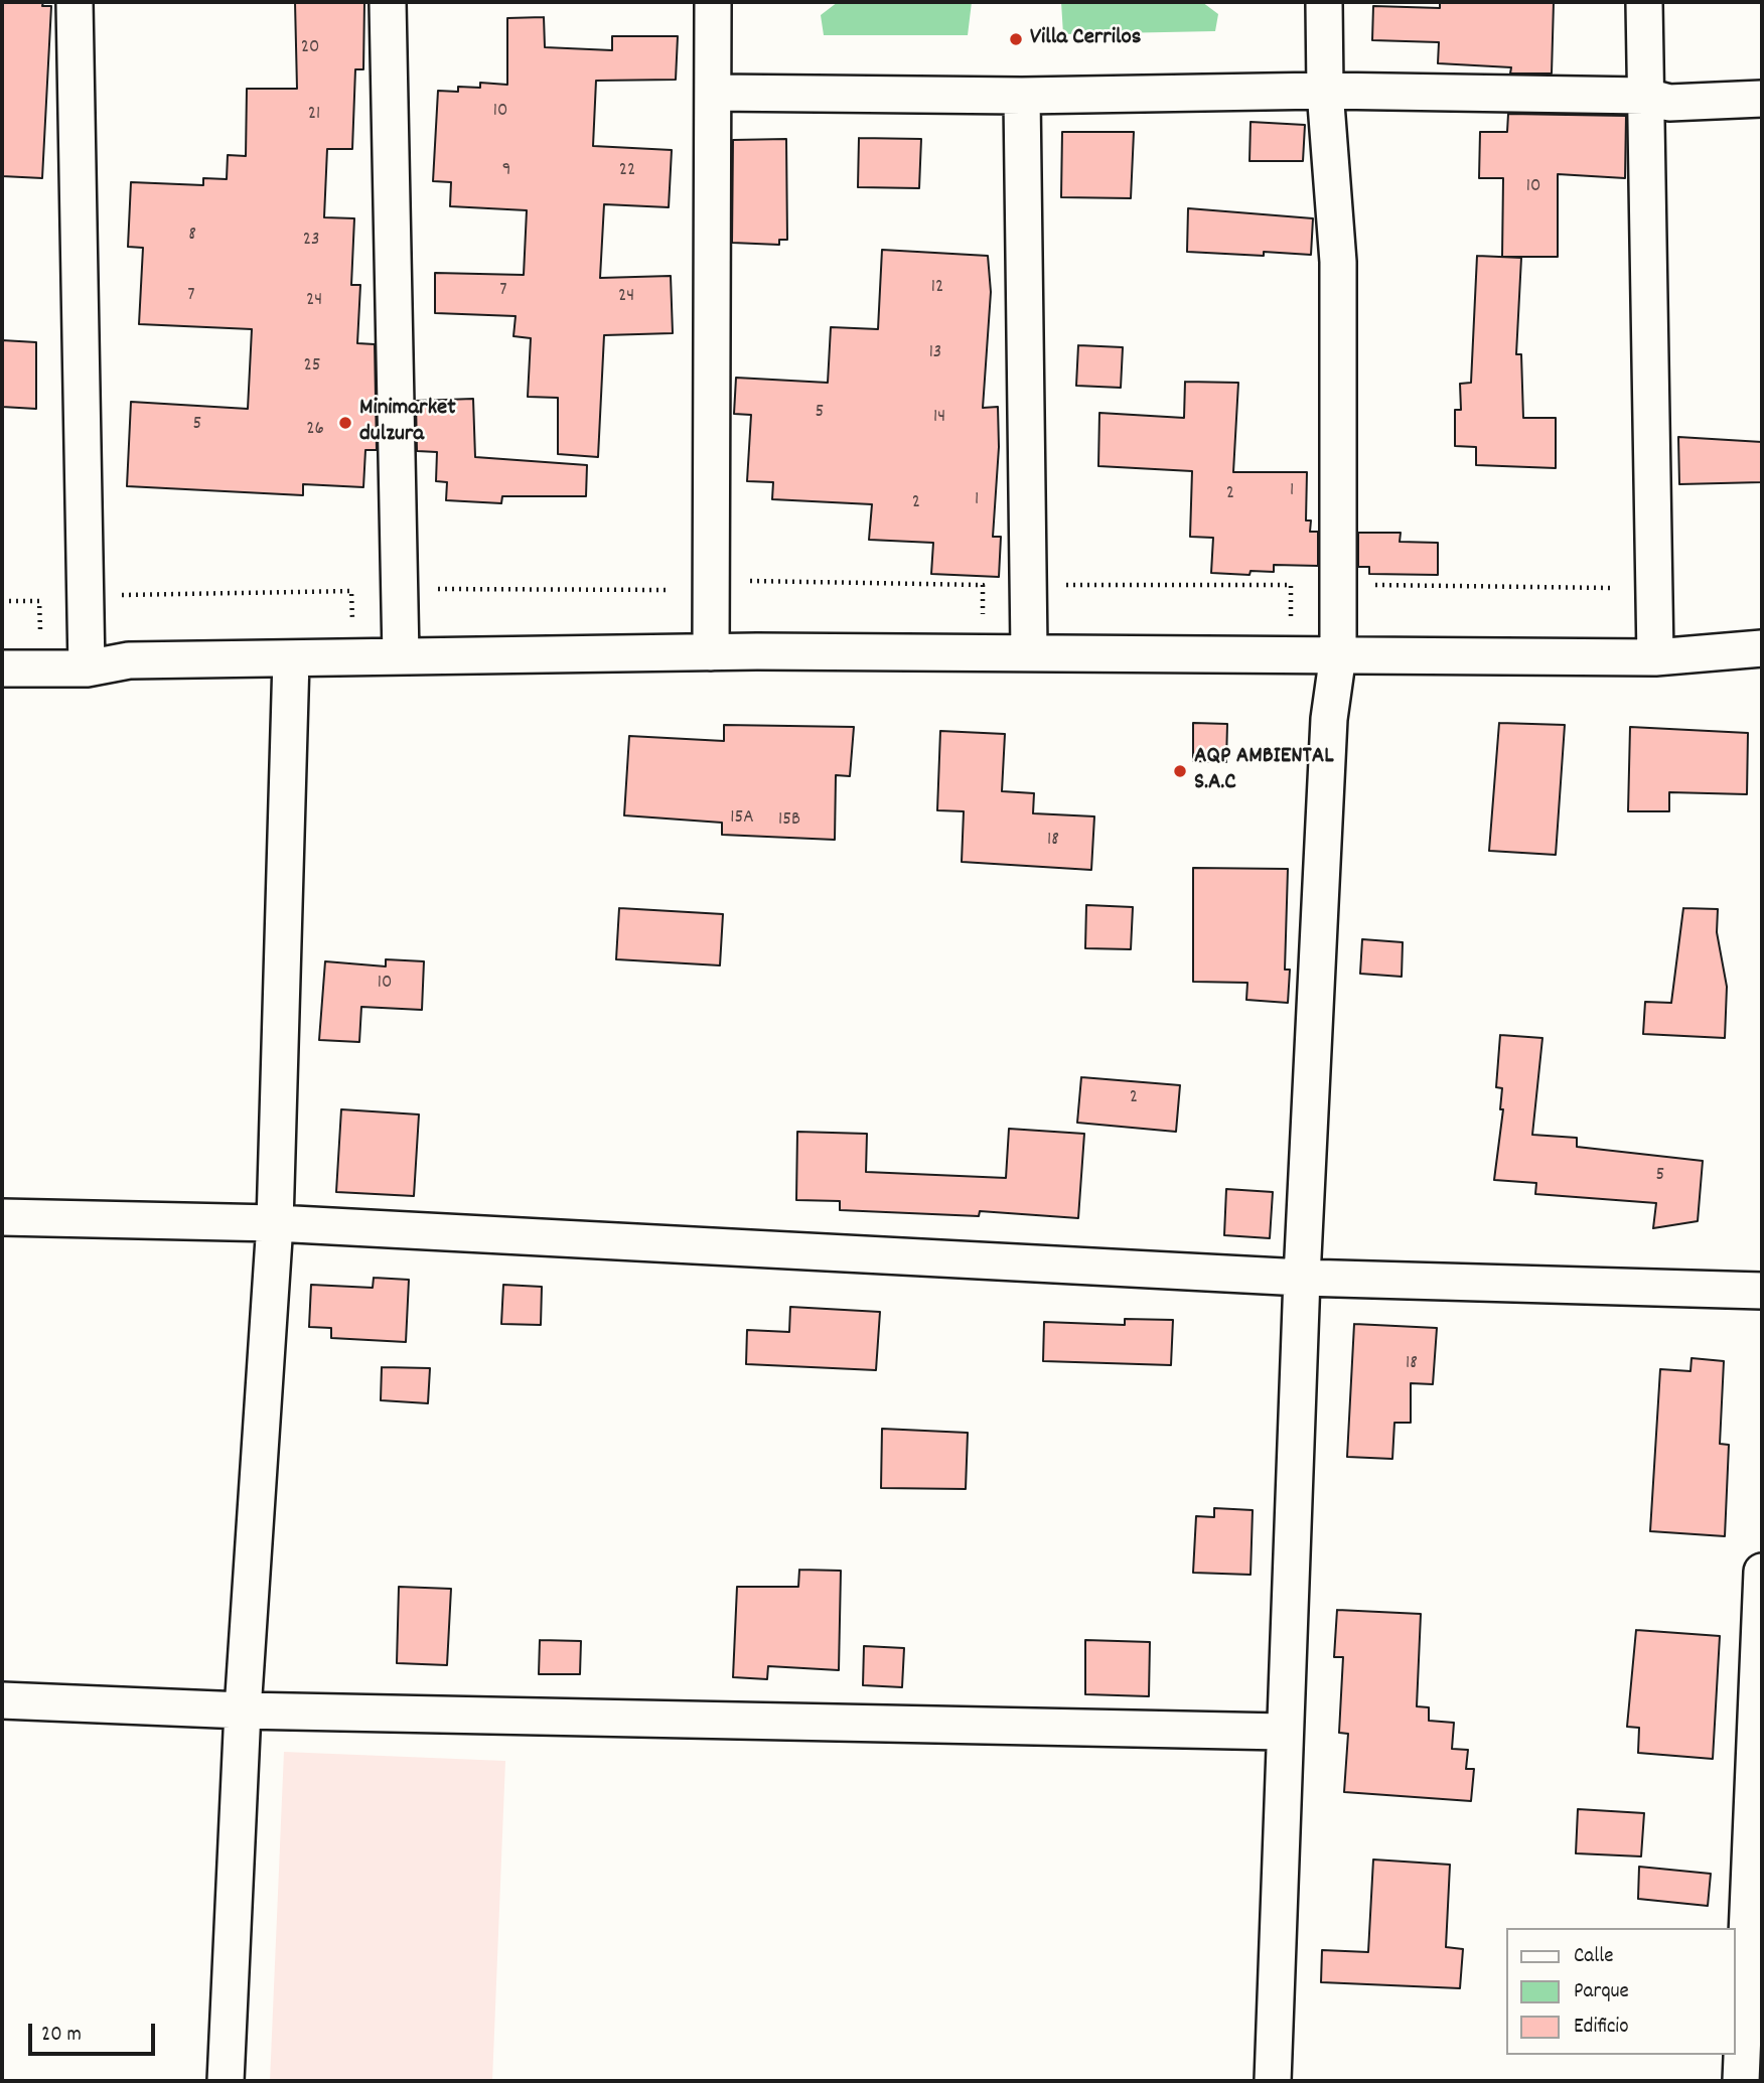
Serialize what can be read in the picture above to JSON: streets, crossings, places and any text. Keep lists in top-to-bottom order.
{
  "places": ["Villa Cerrilos", "Minimarket dulzura", "AQP AMBIENTAL S.A.C"],
  "house_numbers": [
    "20",
    "10",
    "21",
    "9",
    "22",
    "10",
    "8",
    "23",
    "12",
    "7",
    "7",
    "24",
    "24",
    "13",
    "25",
    "5",
    "14",
    "5",
    "26",
    "1",
    "2",
    "1",
    "2",
    "15A",
    "15B",
    "18",
    "10",
    "2",
    "5",
    "18"
  ],
  "legend": ["Calle", "Parque", "Edificio"],
  "scale_bar": "20 m"
}
